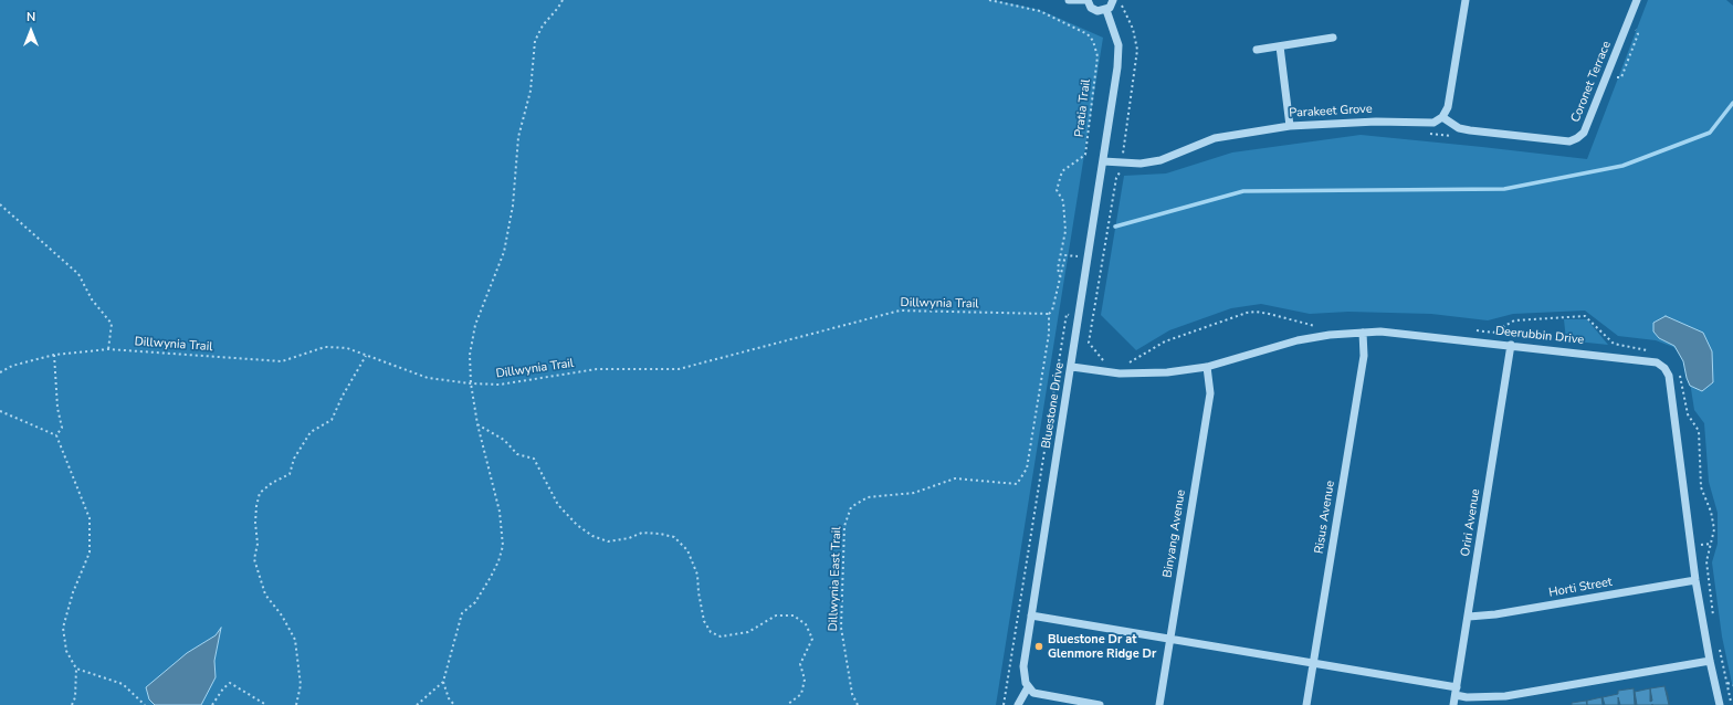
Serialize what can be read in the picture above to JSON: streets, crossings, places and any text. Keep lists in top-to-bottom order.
{
  "streets": {
    "street": [
      "Coronet Terrace",
      "Parakeet Grove",
      "Deerubbin Drive",
      "Bluestone Drive",
      "Risus Avenue",
      "Oriri Avenue",
      "Binyang Avenue",
      "Horti Street"
    ],
    "path": ["Pratia Trail", "Dillwynia Trail", "Dillwynia East Trail"]
  },
  "crossings": [
    ["Coronet Terrace", "Parakeet Grove"],
    ["Parakeet Grove", "Bluestone Drive"],
    ["Dillwynia Trail", "Dillwynia East Trail"],
    ["Deerubbin Drive", "Bluestone Drive"],
    ["Deerubbin Drive", "Risus Avenue"],
    ["Deerubbin Drive", "Oriri Avenue"],
    ["Deerubbin Drive", "Binyang Avenue"],
    ["Deerubbin Drive", "Horti Street"],
    ["Oriri Avenue", "Horti Street"]
  ],
  "places": ["Bluestone Dr at Glenmore Ridge Dr"],
  "north": "top"
}
